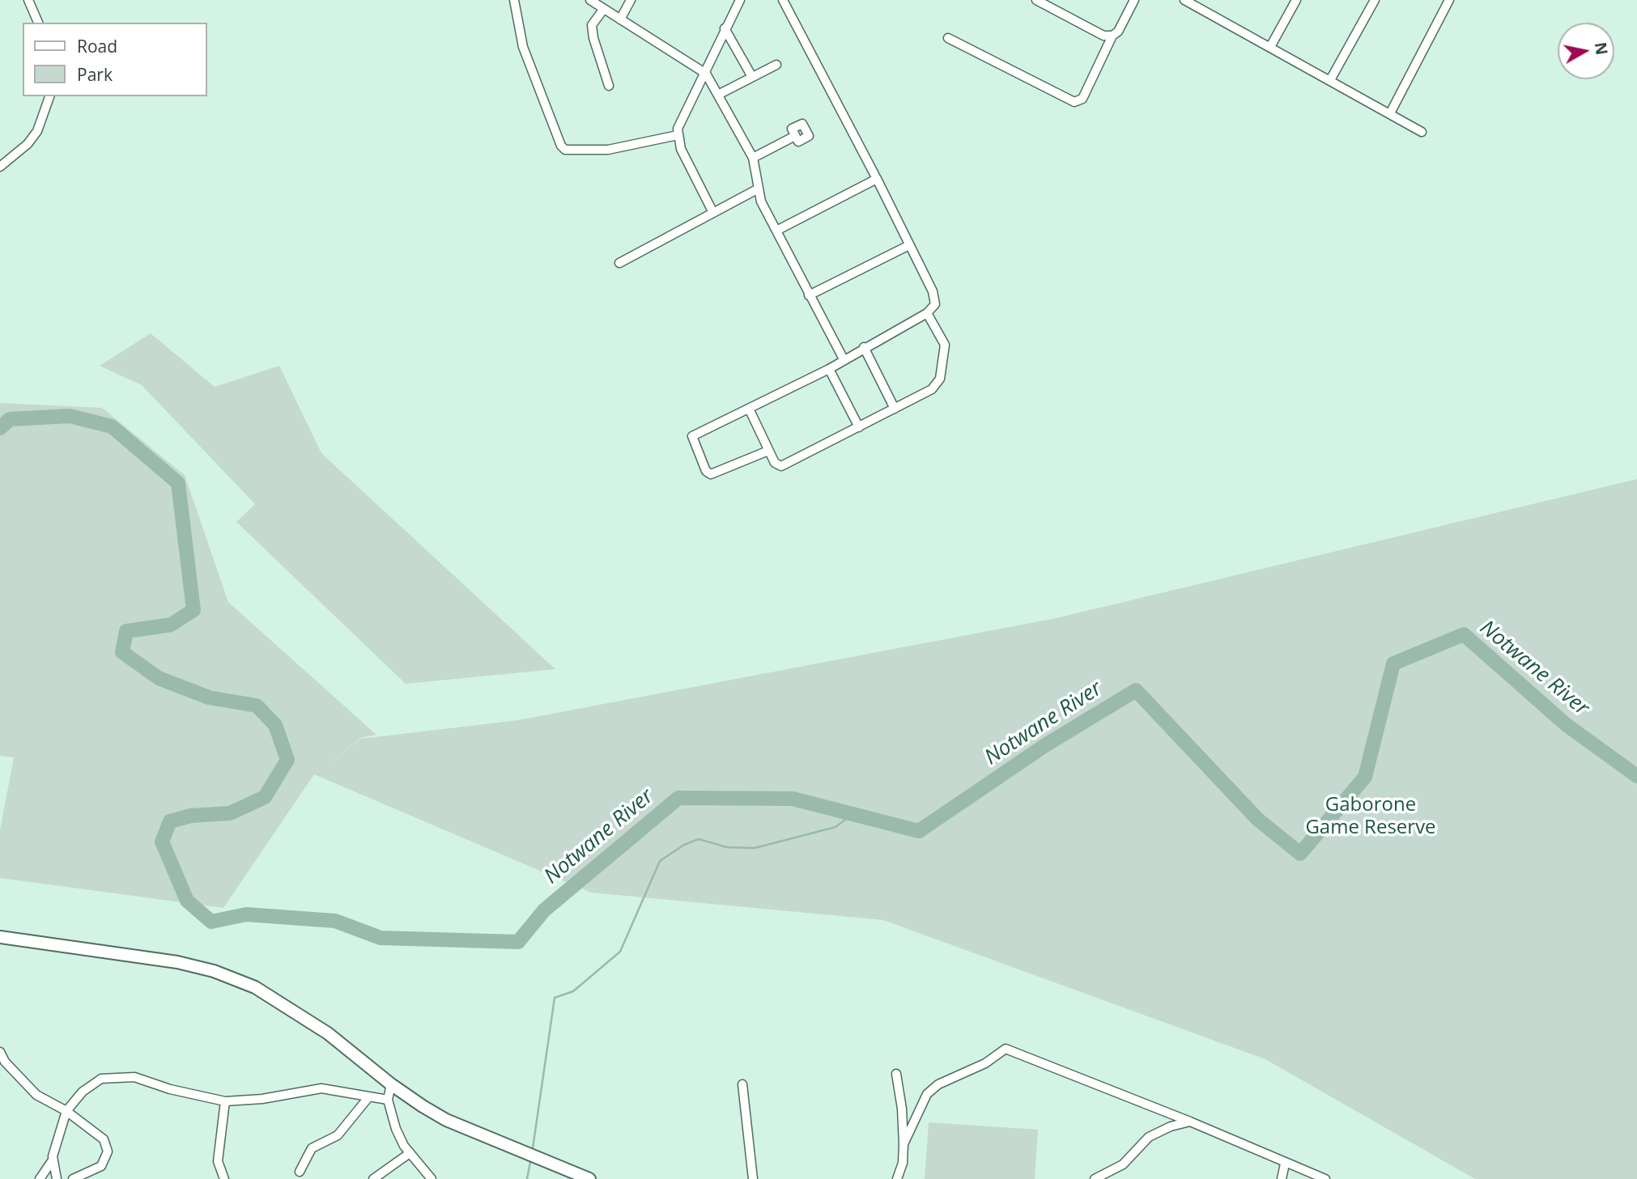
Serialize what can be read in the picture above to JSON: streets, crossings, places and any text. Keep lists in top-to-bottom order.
{
  "water": ["Notwane River"],
  "parks": ["Gaborone Game Reserve"],
  "legend": ["Road", "Park"],
  "north": "right"
}
